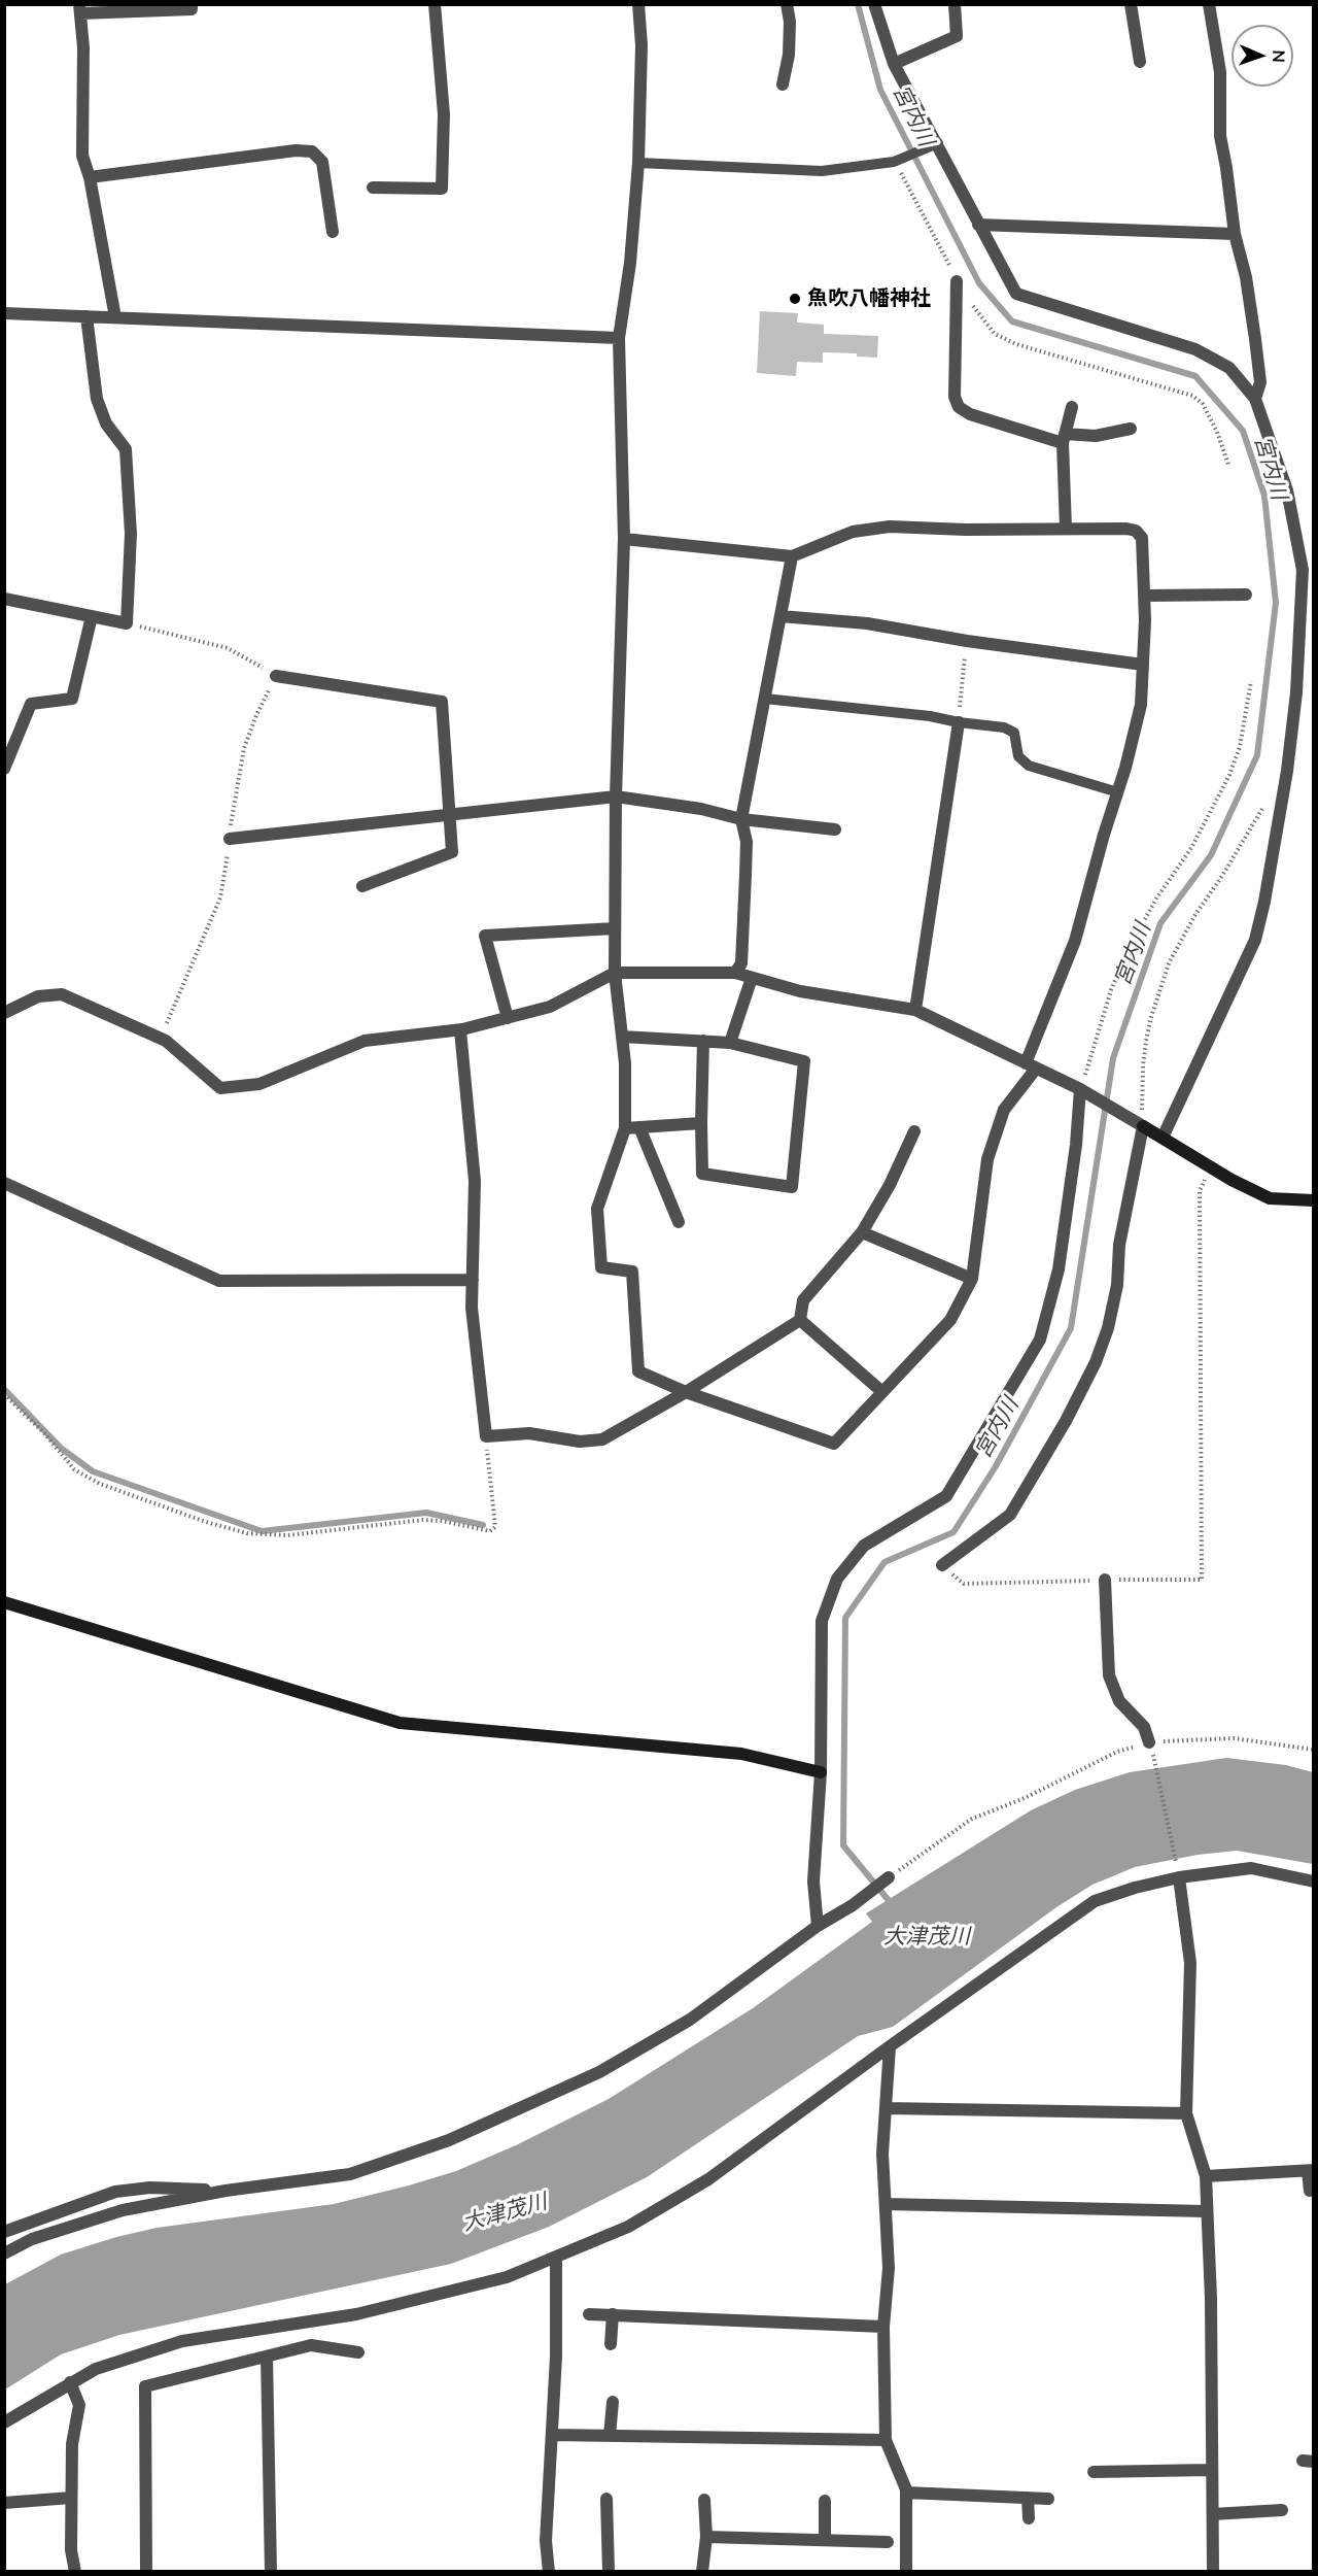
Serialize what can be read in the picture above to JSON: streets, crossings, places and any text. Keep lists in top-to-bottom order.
{
  "water": ["宮内川", "大津茂川"],
  "places": ["魚吹八幡神社"],
  "north": "right"
}
